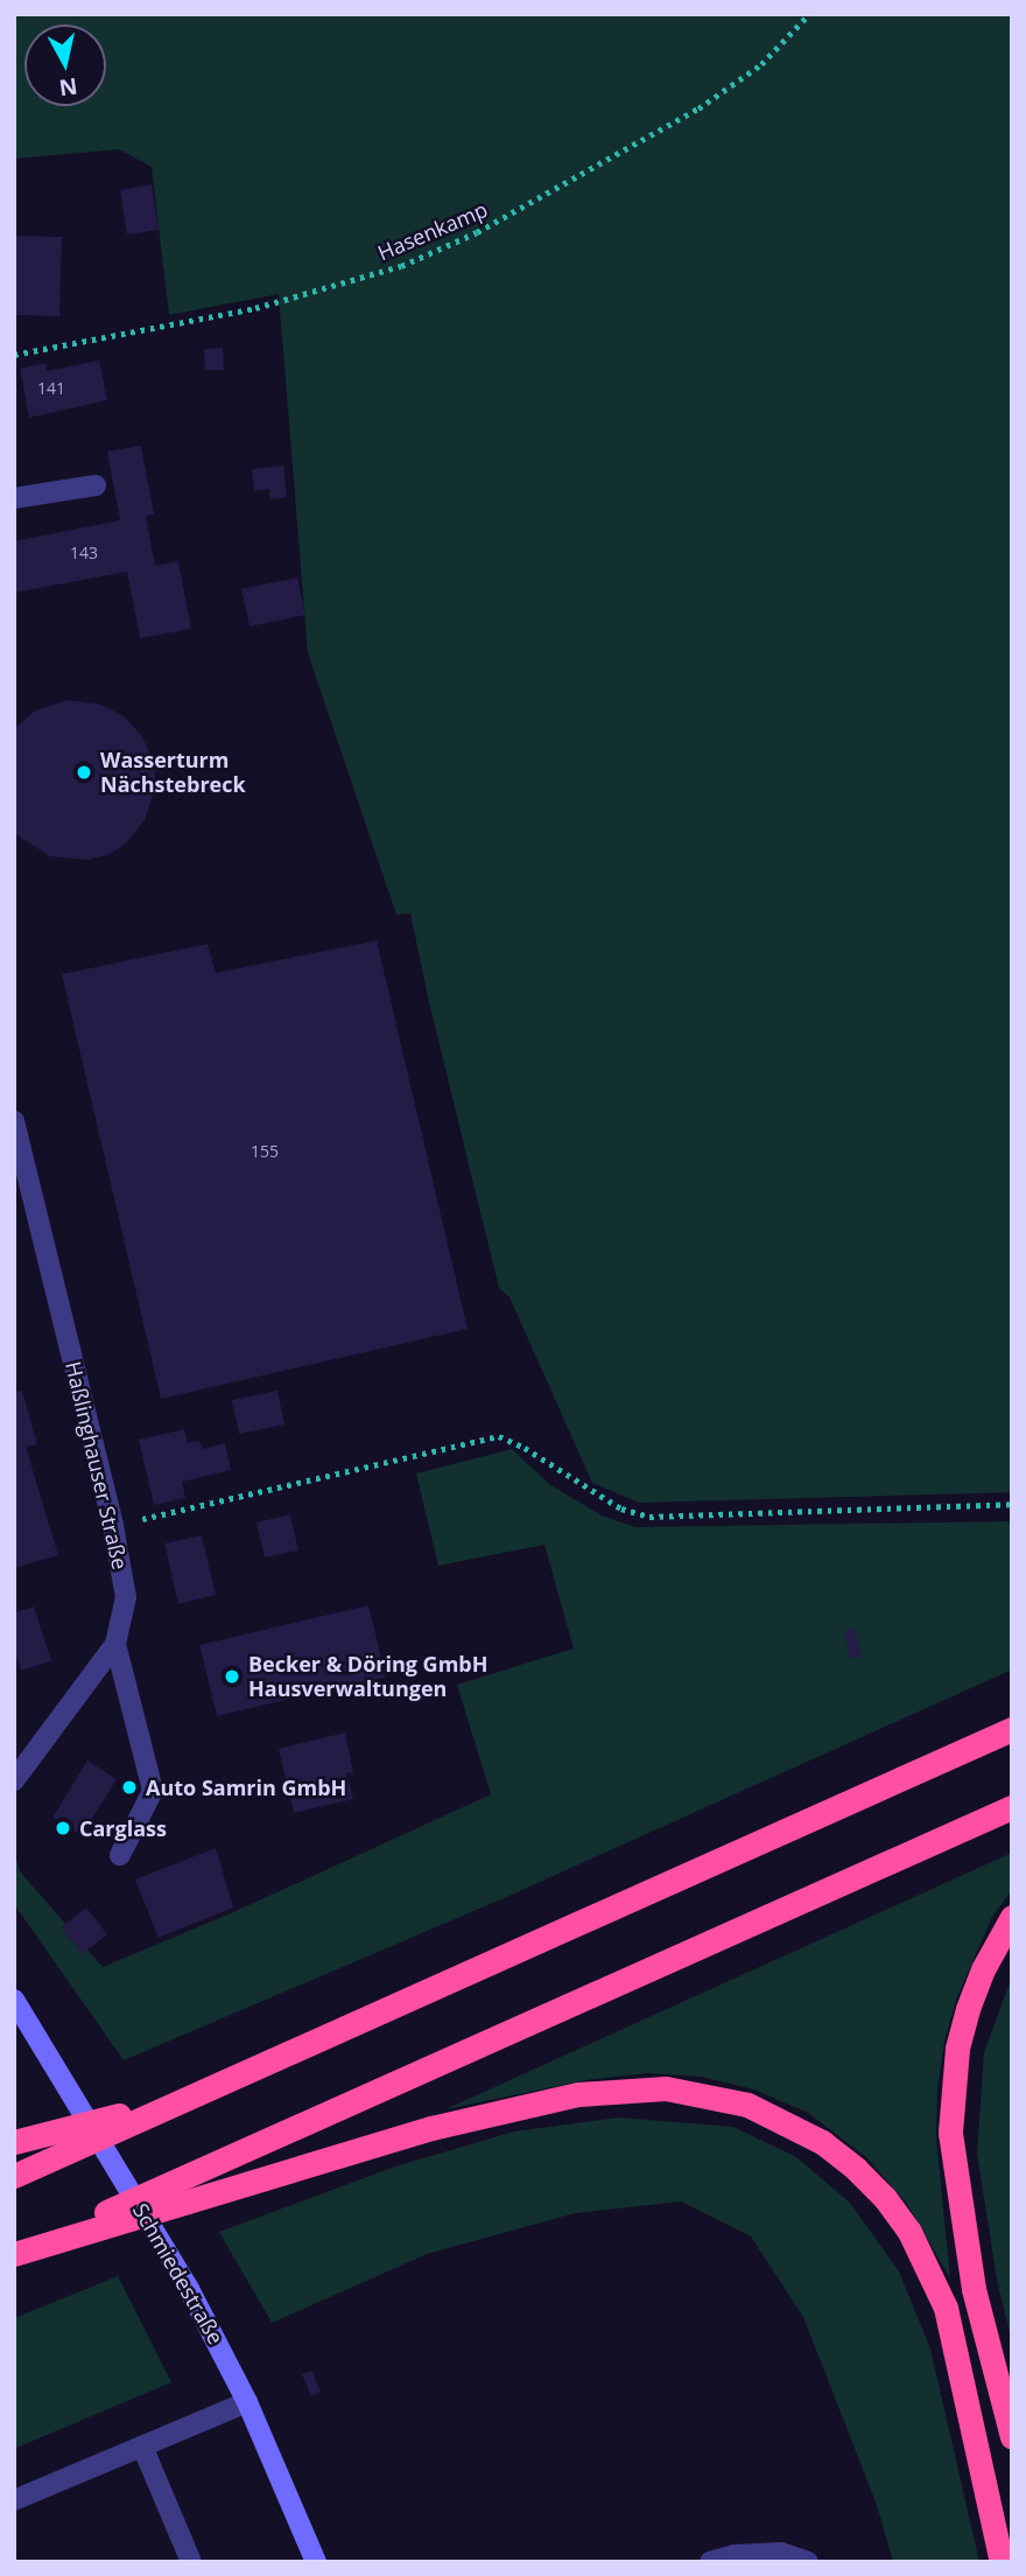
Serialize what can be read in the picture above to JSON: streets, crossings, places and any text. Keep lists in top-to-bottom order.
{
  "streets": {
    "main road": ["Schmiedestraße"],
    "street": ["Haßlinghauser Straße"],
    "path": ["Hasenkamp"]
  },
  "places": [
    "Wasserturm Nächstebreck",
    "Becker & Döring GmbH Hausverwaltungen",
    "Auto Samrin GmbH",
    "Carglass"
  ],
  "house_numbers": ["141", "143", "155"],
  "north": "bottom"
}
